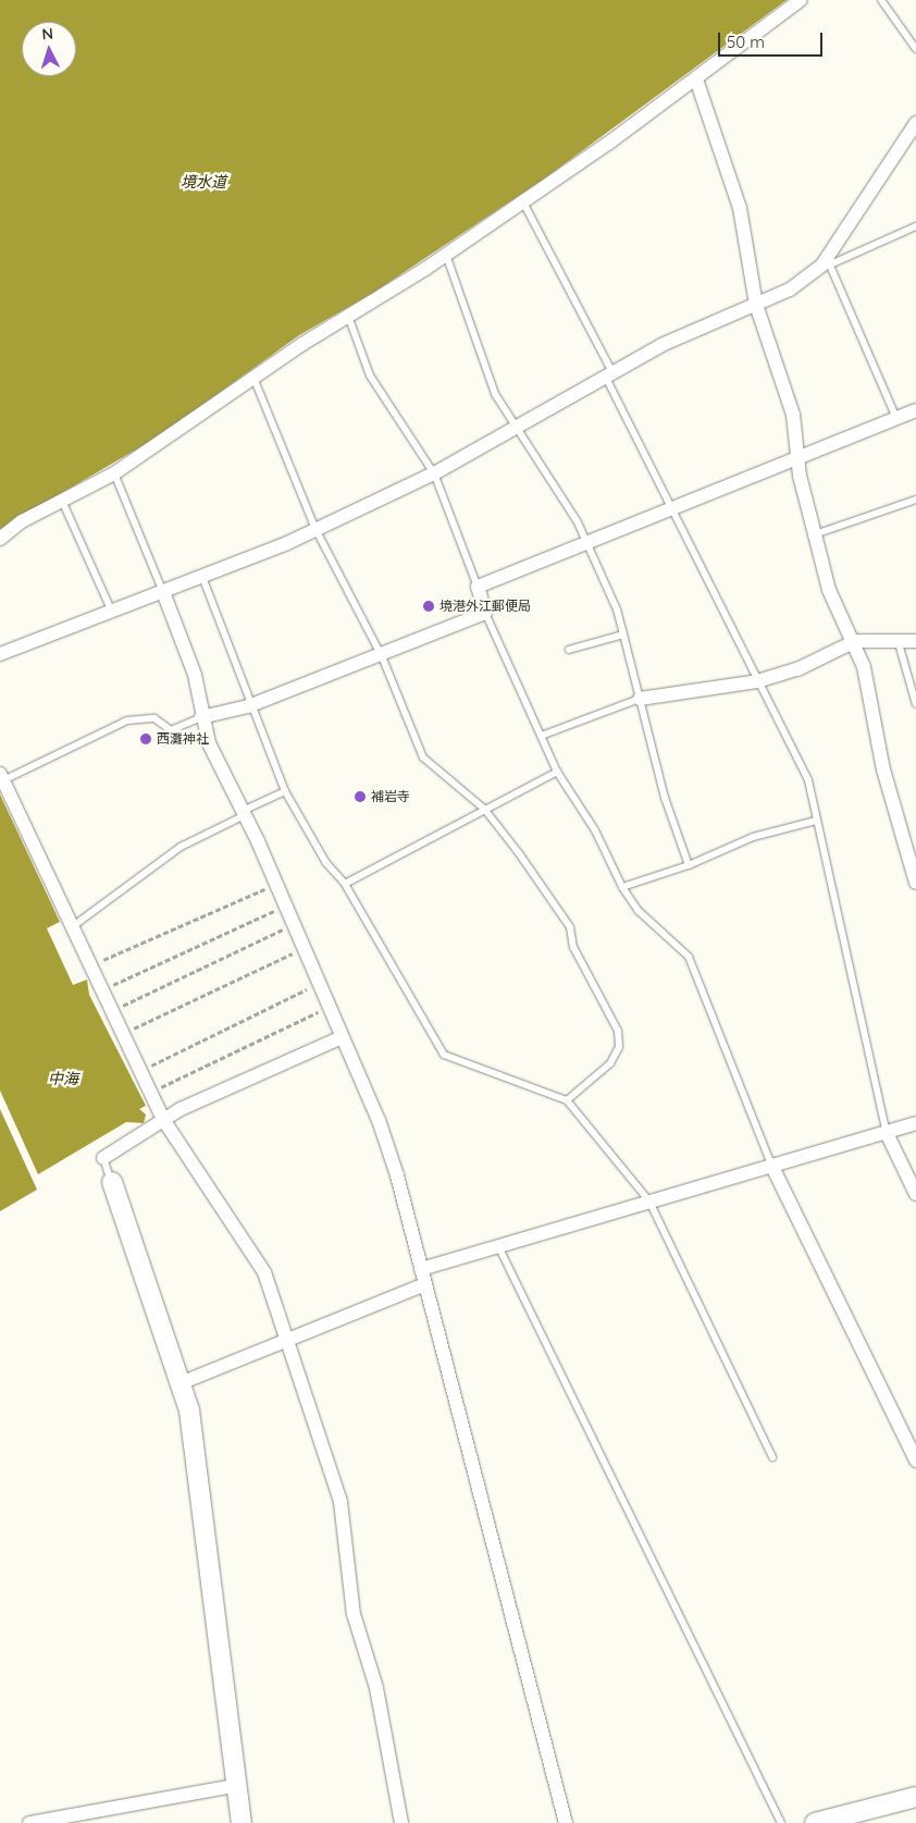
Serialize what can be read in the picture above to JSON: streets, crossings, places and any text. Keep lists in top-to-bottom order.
{
  "water": ["境水道", "中海"],
  "places": ["境港外江郵便局", "西灘神社", "補岩寺"],
  "scale_bar": "50 m",
  "north": "top"
}
